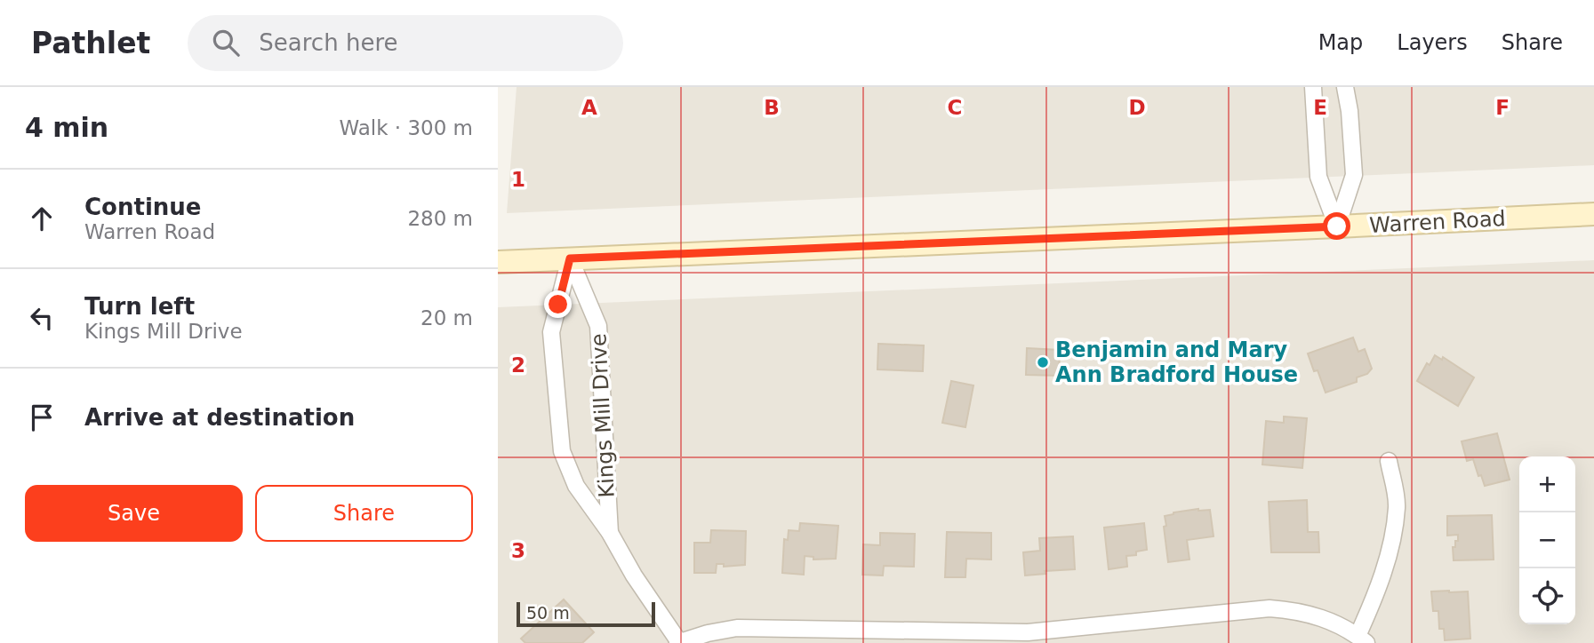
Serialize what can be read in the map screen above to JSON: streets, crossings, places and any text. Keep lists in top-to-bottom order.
{
  "streets": {
    "street": ["Warren Road", "Kings Mill Drive"]
  },
  "crossings": [
    ["Warren Road", "Kings Mill Drive"]
  ],
  "places": ["Benjamin and Mary Ann Bradford House"],
  "scale_bar": "50 m",
  "page": {
    "header": "Pathlet",
    "search": "Search here",
    "nav": ["Map", "Layers", "Share"],
    "heading": ["4 min", "Walk · 300 m"],
    "list": [
      ["Continue", "Warren Road", "280 m"],
      ["Turn left", "Kings Mill Drive", "20 m"],
      "Arrive at destination"
    ],
    "map_buttons": ["+", "−"],
    "buttons": ["Save", "Share"],
    "scale": "50 m"
  },
  "grid": {
    "columns": [
      "A",
      "B",
      "C",
      "D",
      "E",
      "F"
    ],
    "rows": ["1", "2", "3"]
  }
}
